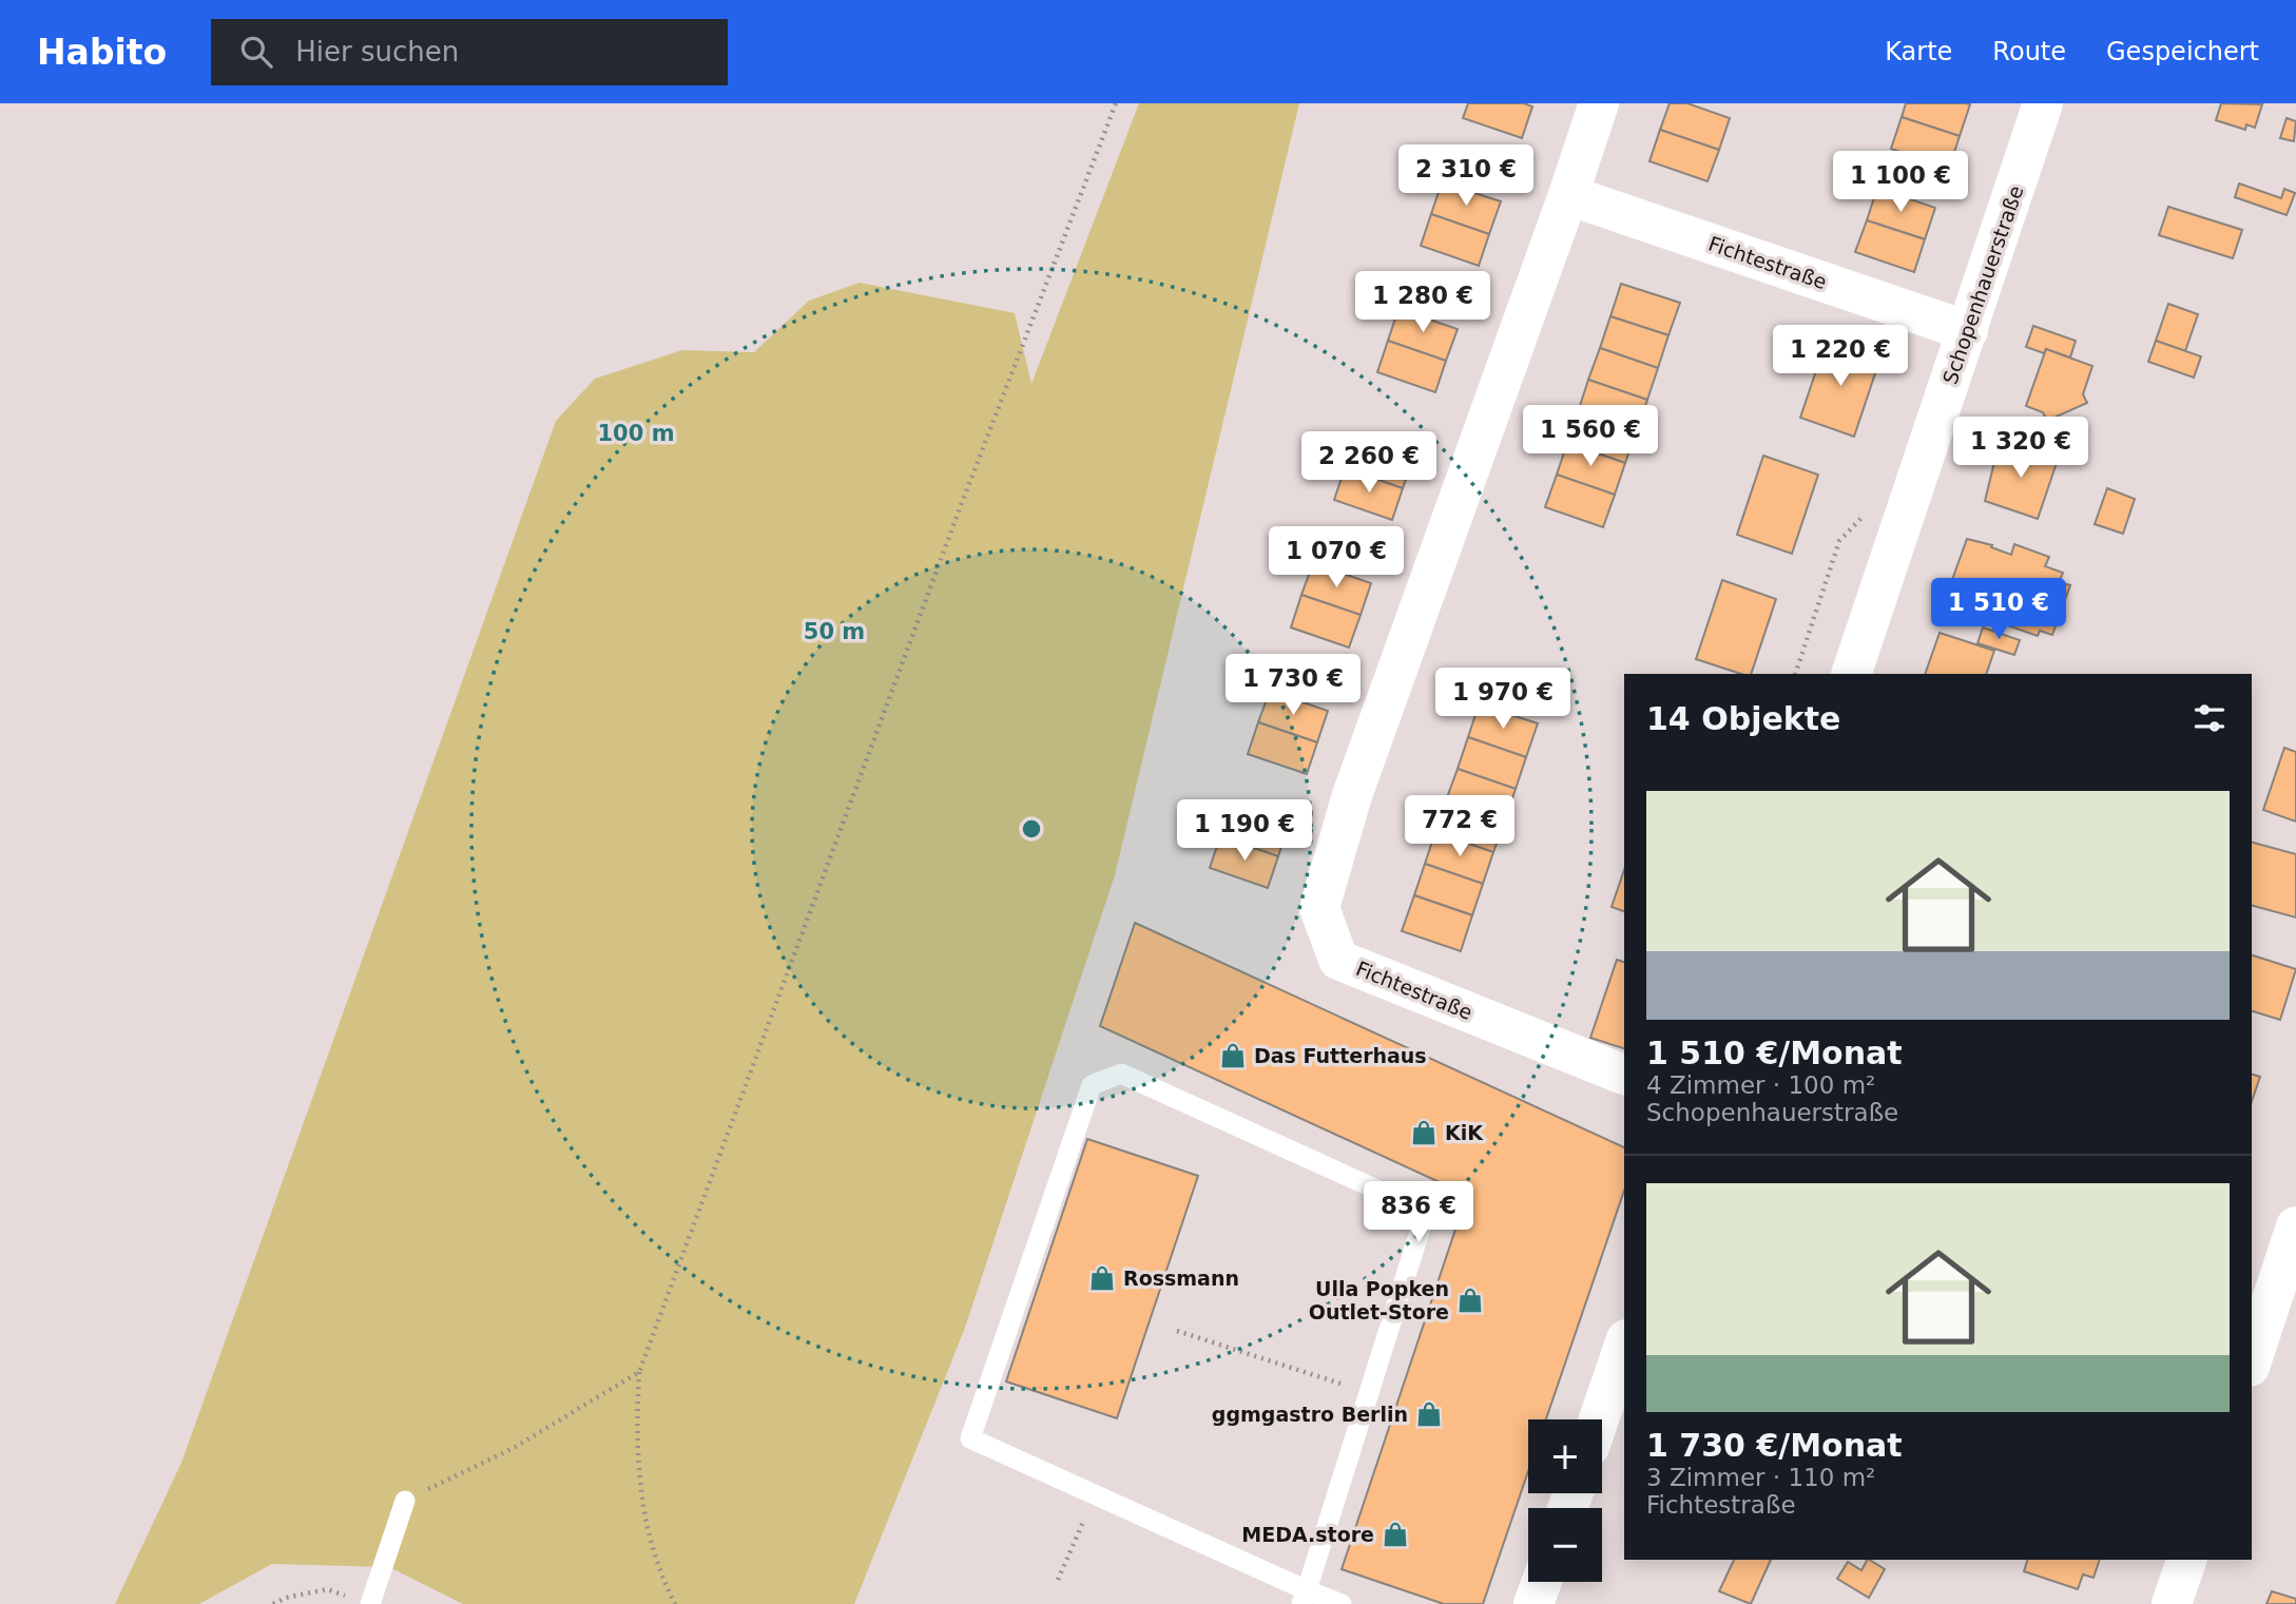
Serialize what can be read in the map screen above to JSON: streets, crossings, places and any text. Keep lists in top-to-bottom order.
{
  "streets": {
    "street": ["Fichtestraße", "Schopenhauerstraße"]
  },
  "crossings": [
    ["Fichtestraße", "Schopenhauerstraße"]
  ],
  "places": {
    "shop": [
      "Das Futterhaus",
      "KiK",
      "Rossmann",
      "Ulla Popken Outlet-Store",
      "ggmgastro Berlin",
      "MEDA.store"
    ]
  },
  "page": {
    "header": "Habito",
    "search": "Hier suchen",
    "nav": ["Karte", "Route", "Gespeichert"],
    "price": [
      "2 310 €",
      "1 100 €",
      "1 280 €",
      "1 220 €",
      "1 560 €",
      "1 320 €",
      "2 260 €",
      "1 070 €",
      "1 510 €",
      "1 730 €",
      "1 970 €",
      "772 €",
      "1 190 €",
      "836 €"
    ],
    "heading": "14 Objekte",
    "list": [
      {
        "name": "1 510 €/Monat",
        "note": "4 Zimmer · 100 m² · Schopenhauerstraße"
      },
      {
        "name": "1 730 €/Monat",
        "note": "3 Zimmer · 110 m² · Fichtestraße"
      }
    ],
    "map_buttons": ["+", "−"]
  },
  "rings": ["100 m", "50 m"]
}
